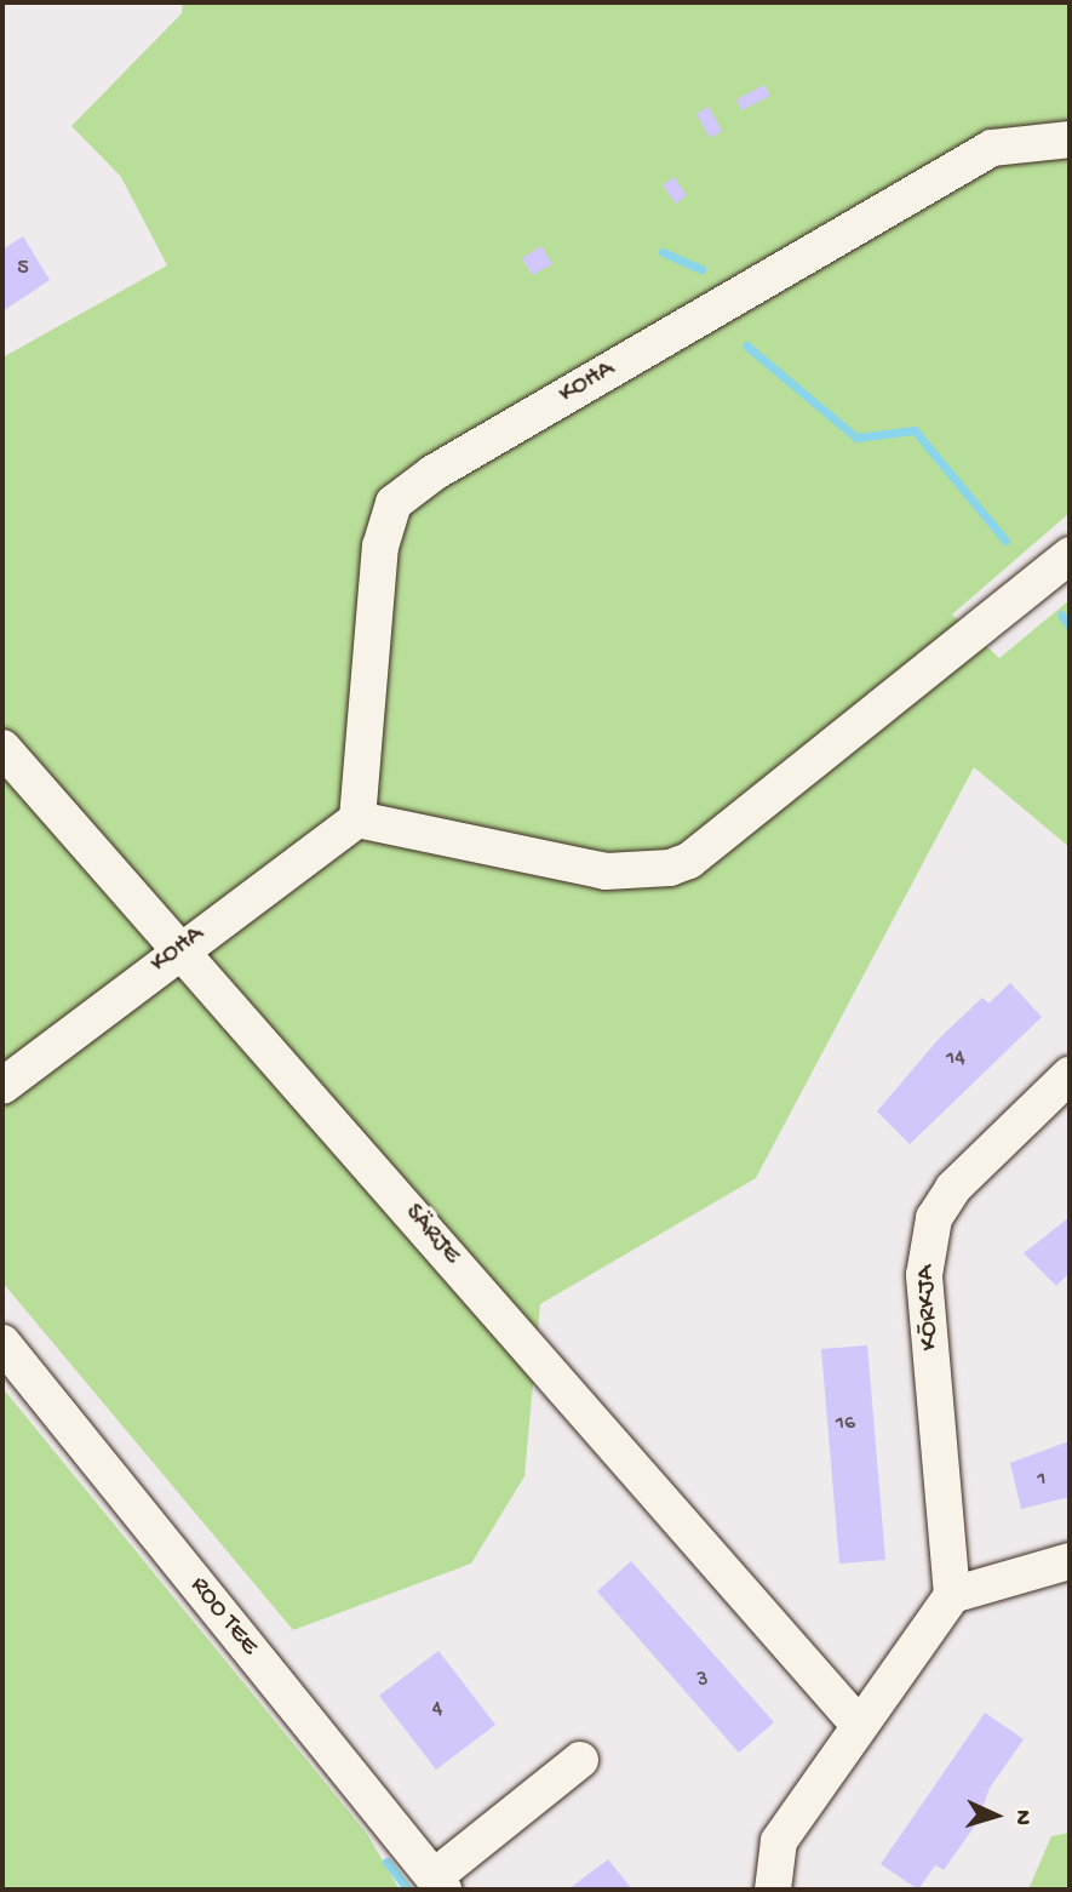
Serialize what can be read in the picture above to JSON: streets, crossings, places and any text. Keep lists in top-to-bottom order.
{
  "streets": {
    "street": [
      "KOHA",
      "SÄRJE",
      "KÕRKJA",
      "ROO TEE"
    ]
  },
  "crossings": [
    ["KOHA", "SÄRJE"]
  ],
  "house_numbers": [
    "5",
    "14",
    "16",
    "1",
    "3",
    "4"
  ],
  "north": "right"
}
